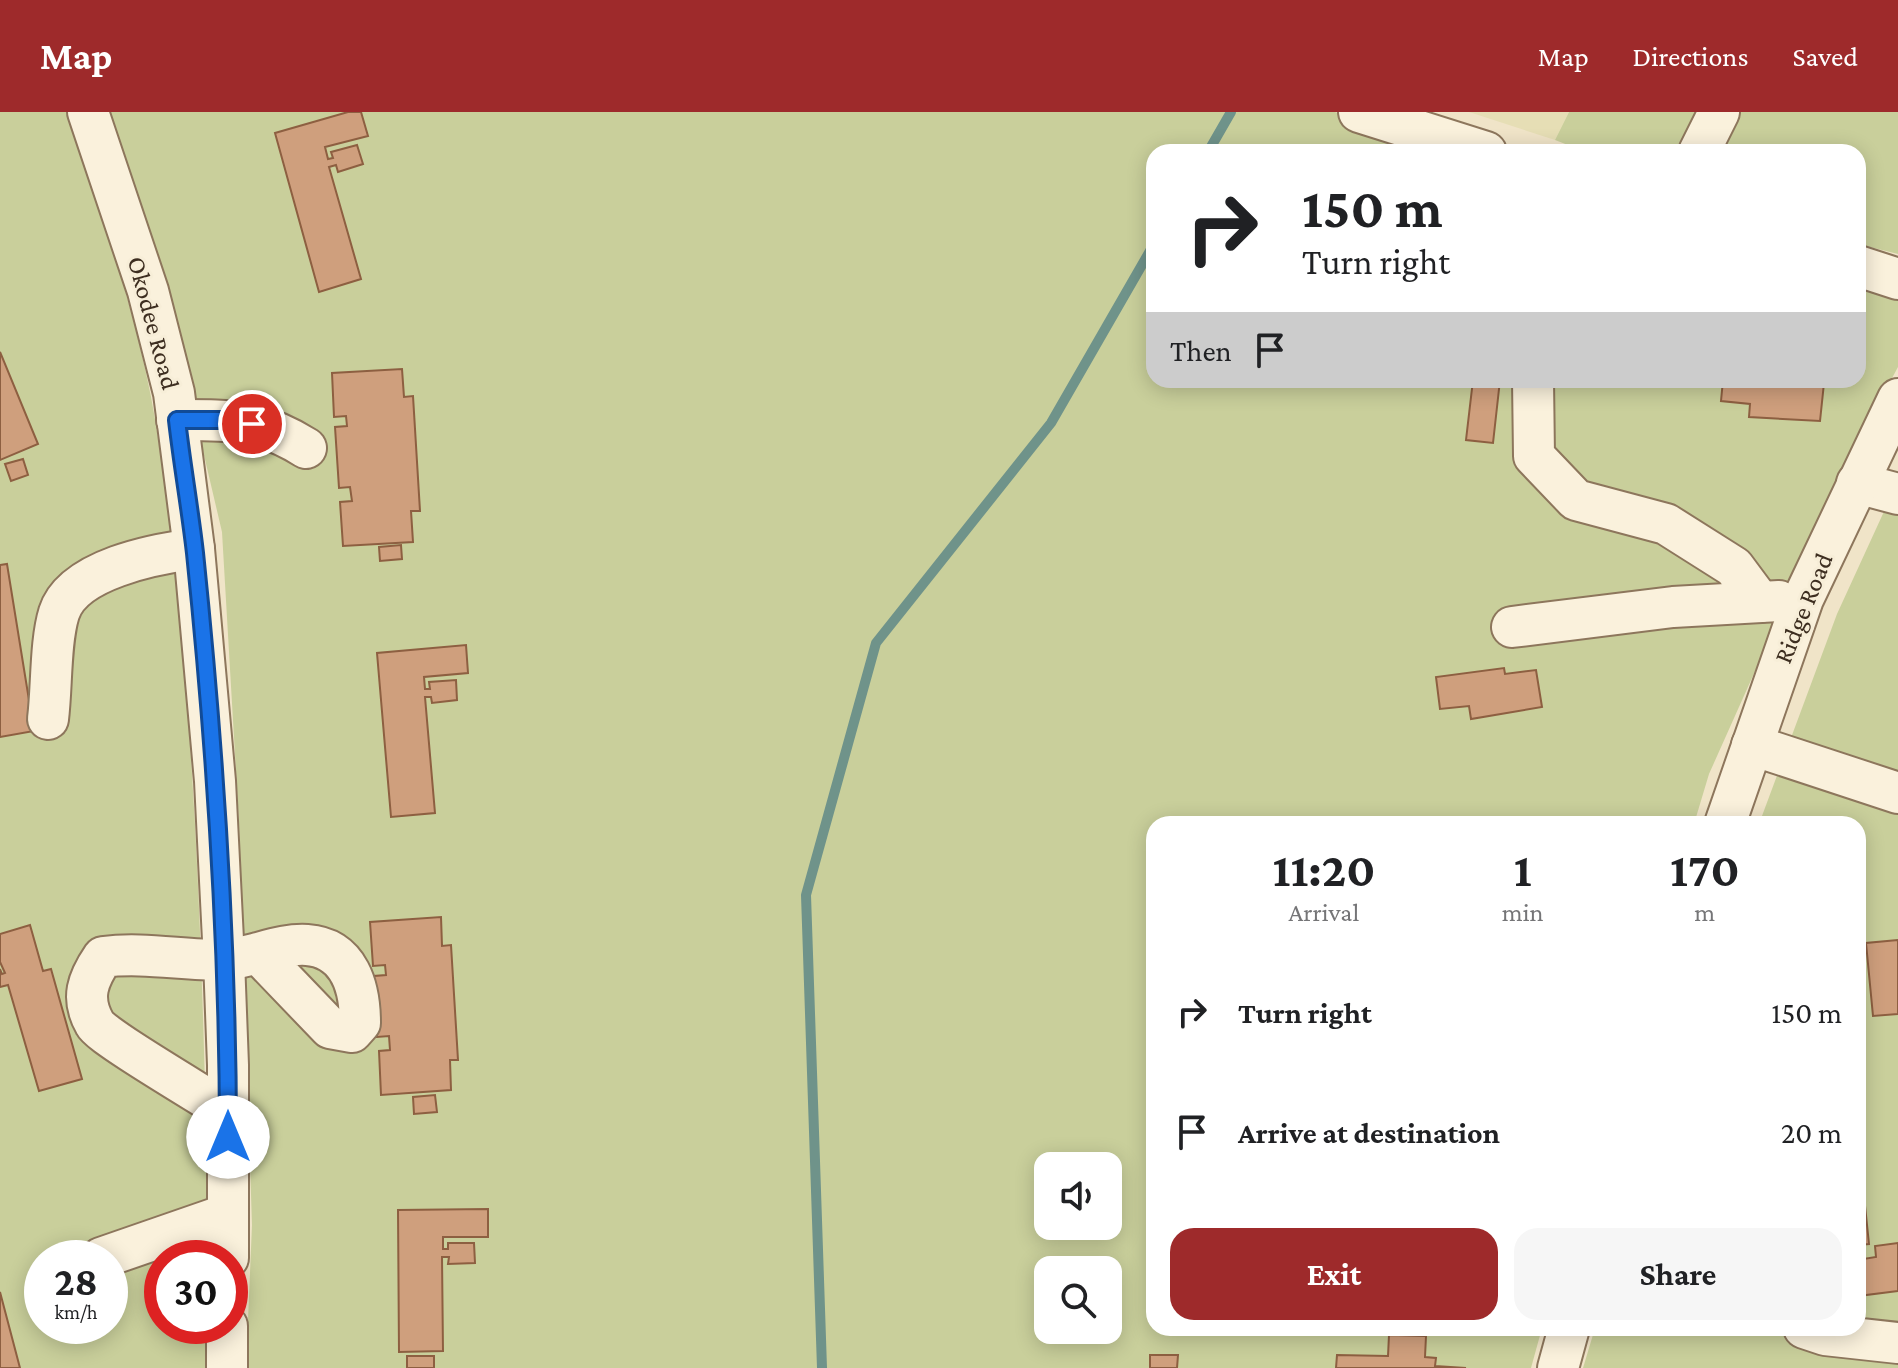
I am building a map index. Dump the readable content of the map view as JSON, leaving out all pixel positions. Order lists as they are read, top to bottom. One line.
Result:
{"streets":{"street":["Okodee Road","Ridge Road"]},"page":{"header":"Map","nav":["Map","Directions","Saved"],"turn":["150 m","Turn right"],"then":"Then","eta":["11:20","Arrival","1","min","170","m"],"list":[{"name":"Turn right","value":"150 m"},{"name":"Arrive at destination","value":"20 m"}],"buttons":["Exit","Share"],"speed":"28 km/h","limit":"30"}}
